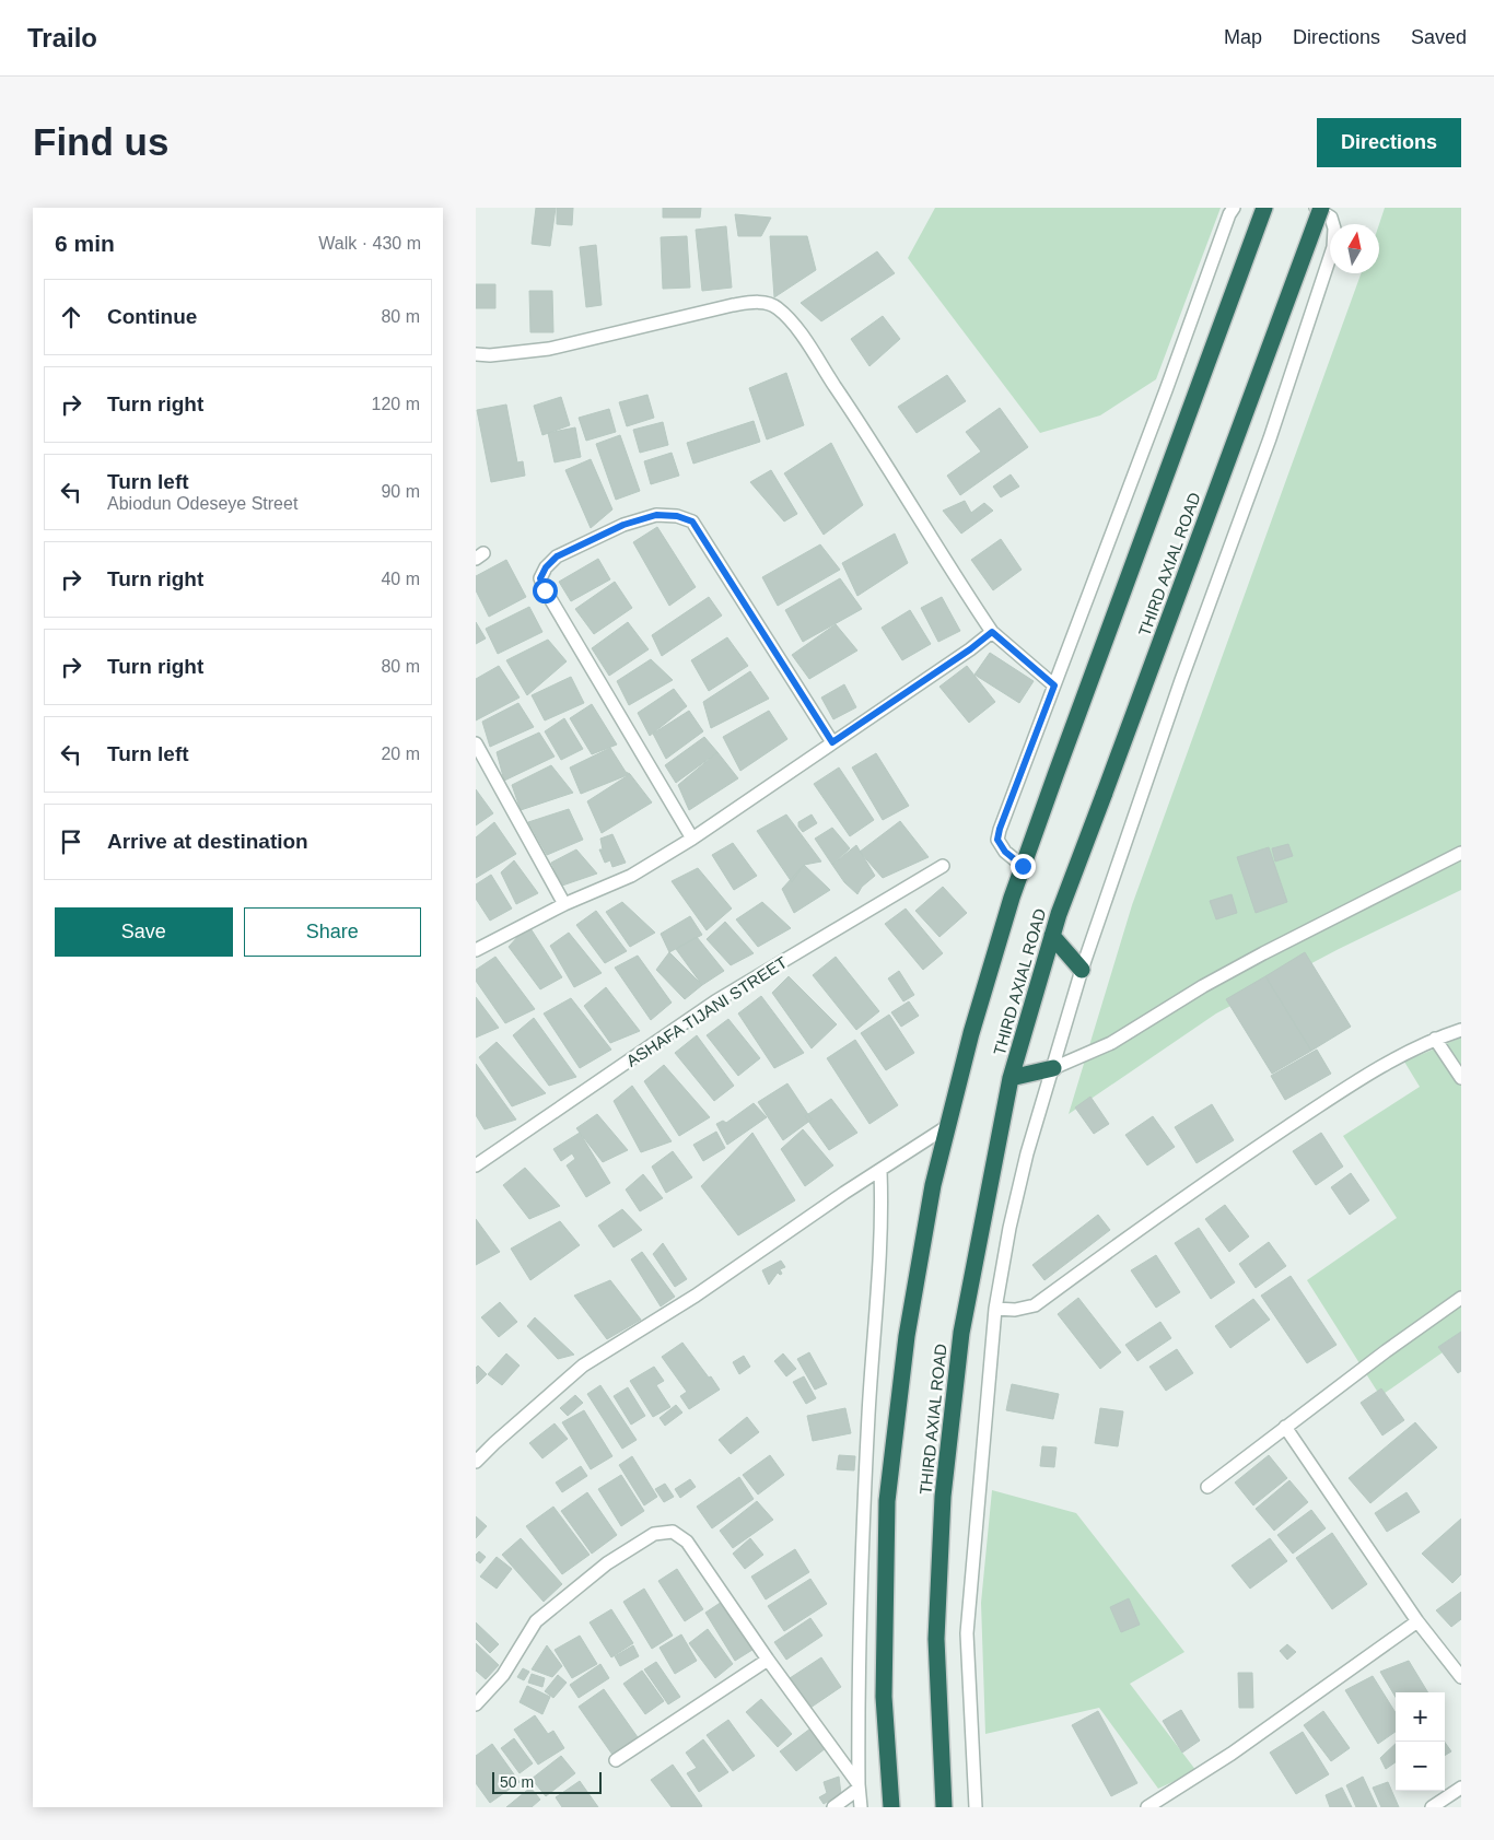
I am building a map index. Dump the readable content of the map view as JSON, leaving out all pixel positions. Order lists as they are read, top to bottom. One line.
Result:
{"streets":{"highway":["THIRD AXIAL ROAD"],"street":["ASHAFA TIJANI STREET"]},"scale_bar":"50 m","north":"top","page":{"header":"Trailo","nav":["Map","Directions","Saved"],"buttons":["Directions",["Save","Share"]],"title":"Find us","heading":["6 min","Walk · 430 m"],"list":[["Continue","80 m"],["Turn right","120 m"],["Turn left","Abiodun Odeseye Street","90 m"],["Turn right","40 m"],["Turn right","80 m"],["Turn left","20 m"],"Arrive at destination"],"map_buttons":["+","−"],"scale":"50 m"}}
